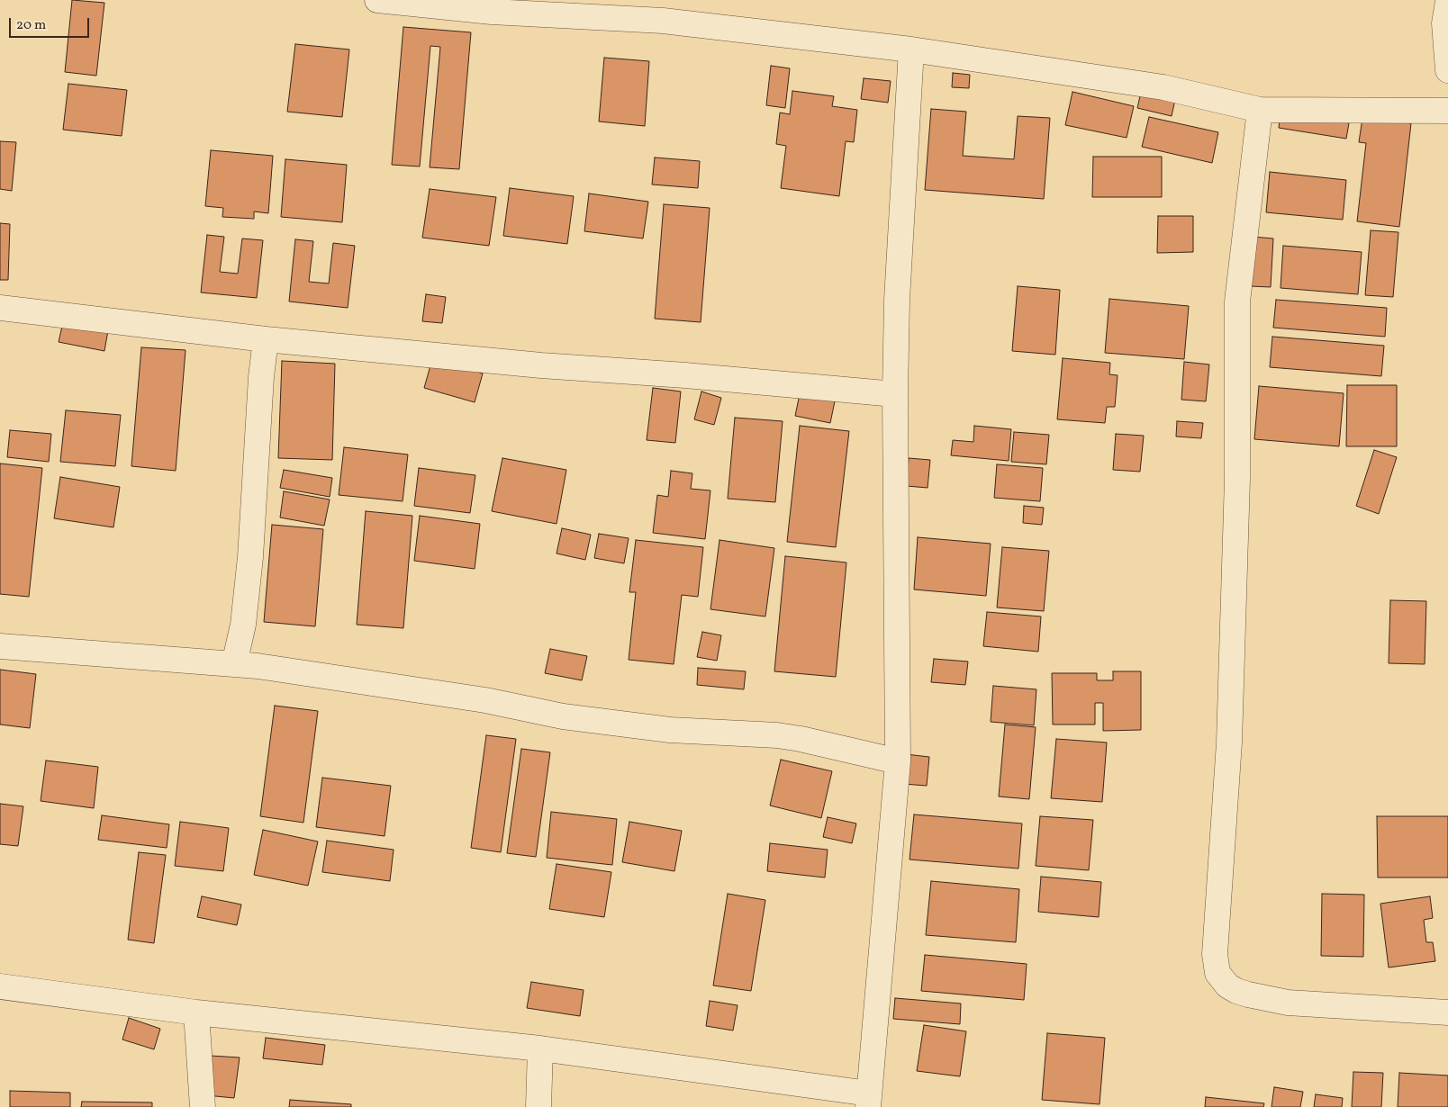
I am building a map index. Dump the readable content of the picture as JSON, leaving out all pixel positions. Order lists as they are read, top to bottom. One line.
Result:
{"scale_bar":"20 m"}
